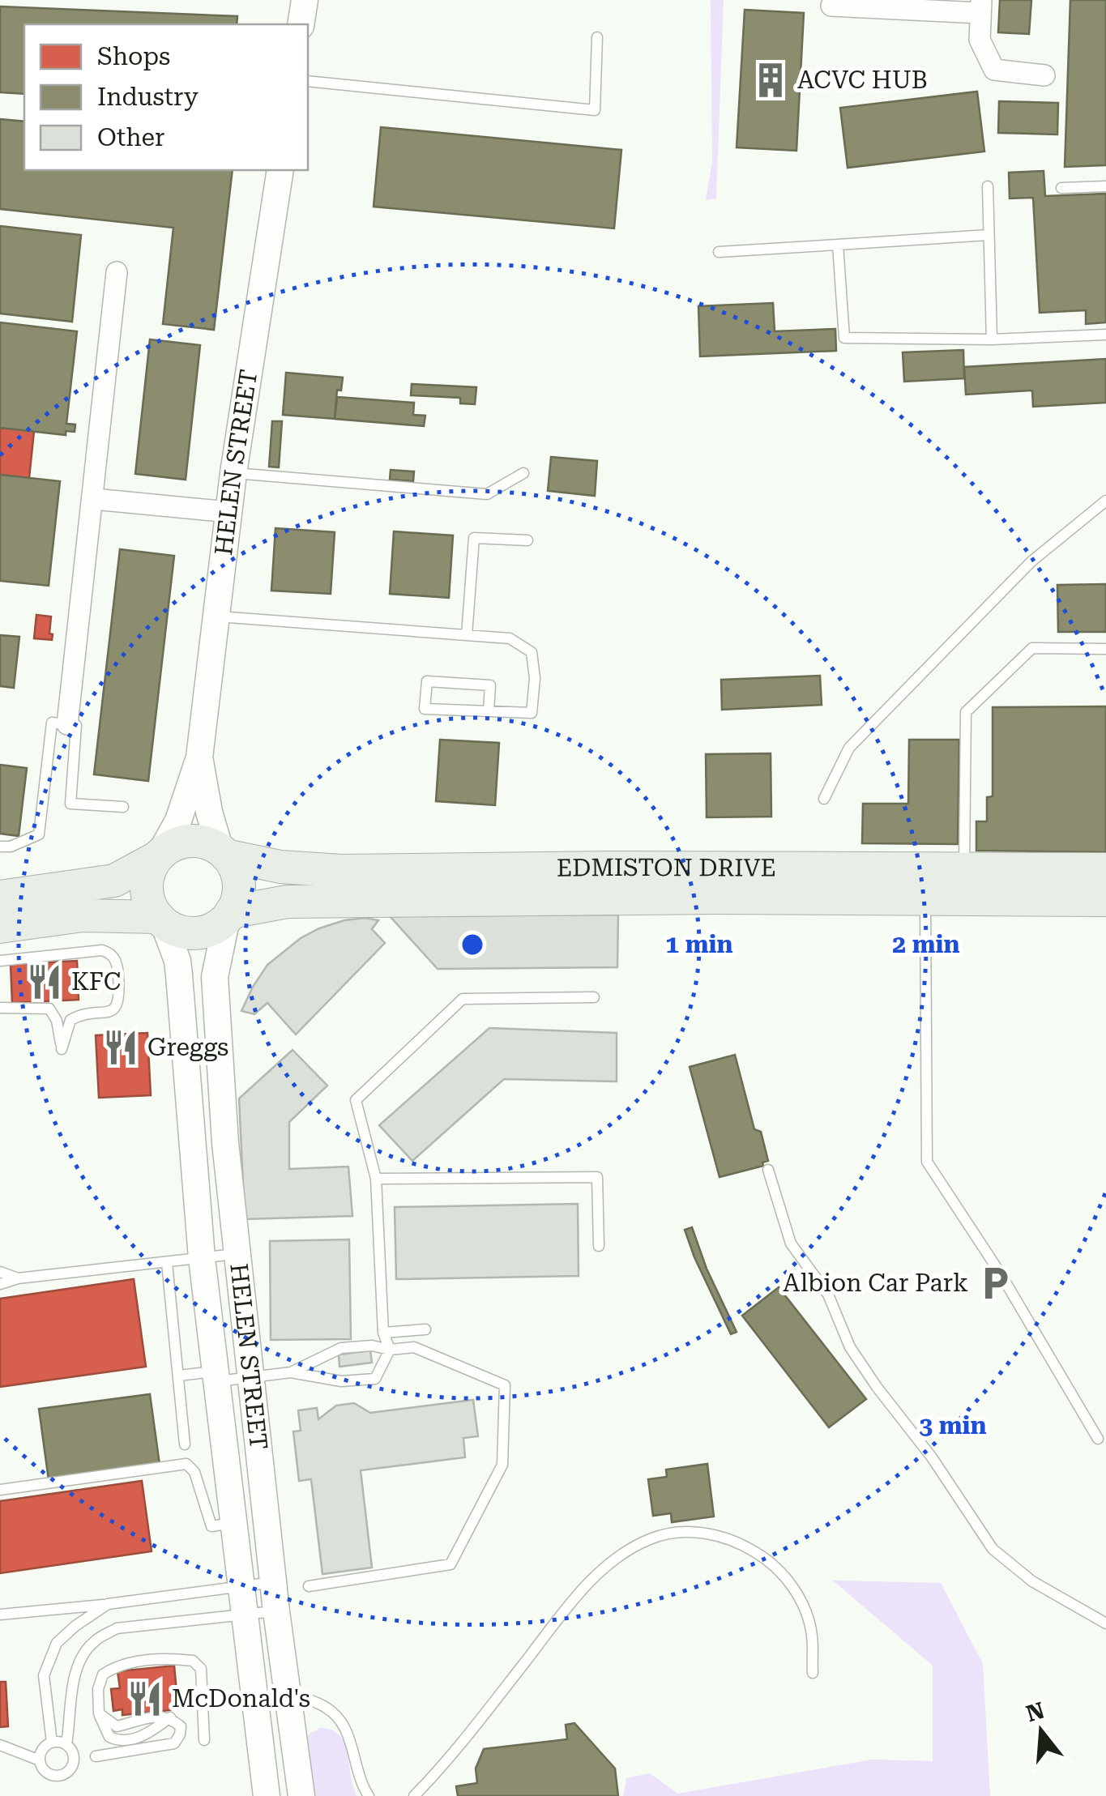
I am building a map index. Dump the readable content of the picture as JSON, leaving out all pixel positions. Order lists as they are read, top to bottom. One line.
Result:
{"streets":{"main road":["EDMISTON DRIVE"],"street":["HELEN STREET"]},"crossings":[["HELEN STREET","EDMISTON DRIVE"]],"places":{"building":["ACVC HUB"],"restaurant":["KFC","Greggs","McDonald's"],"parking":["Albion Car Park"]},"legend":["Shops","Industry","Other"],"north":"top","rings":["1 min","2 min","3 min"]}
